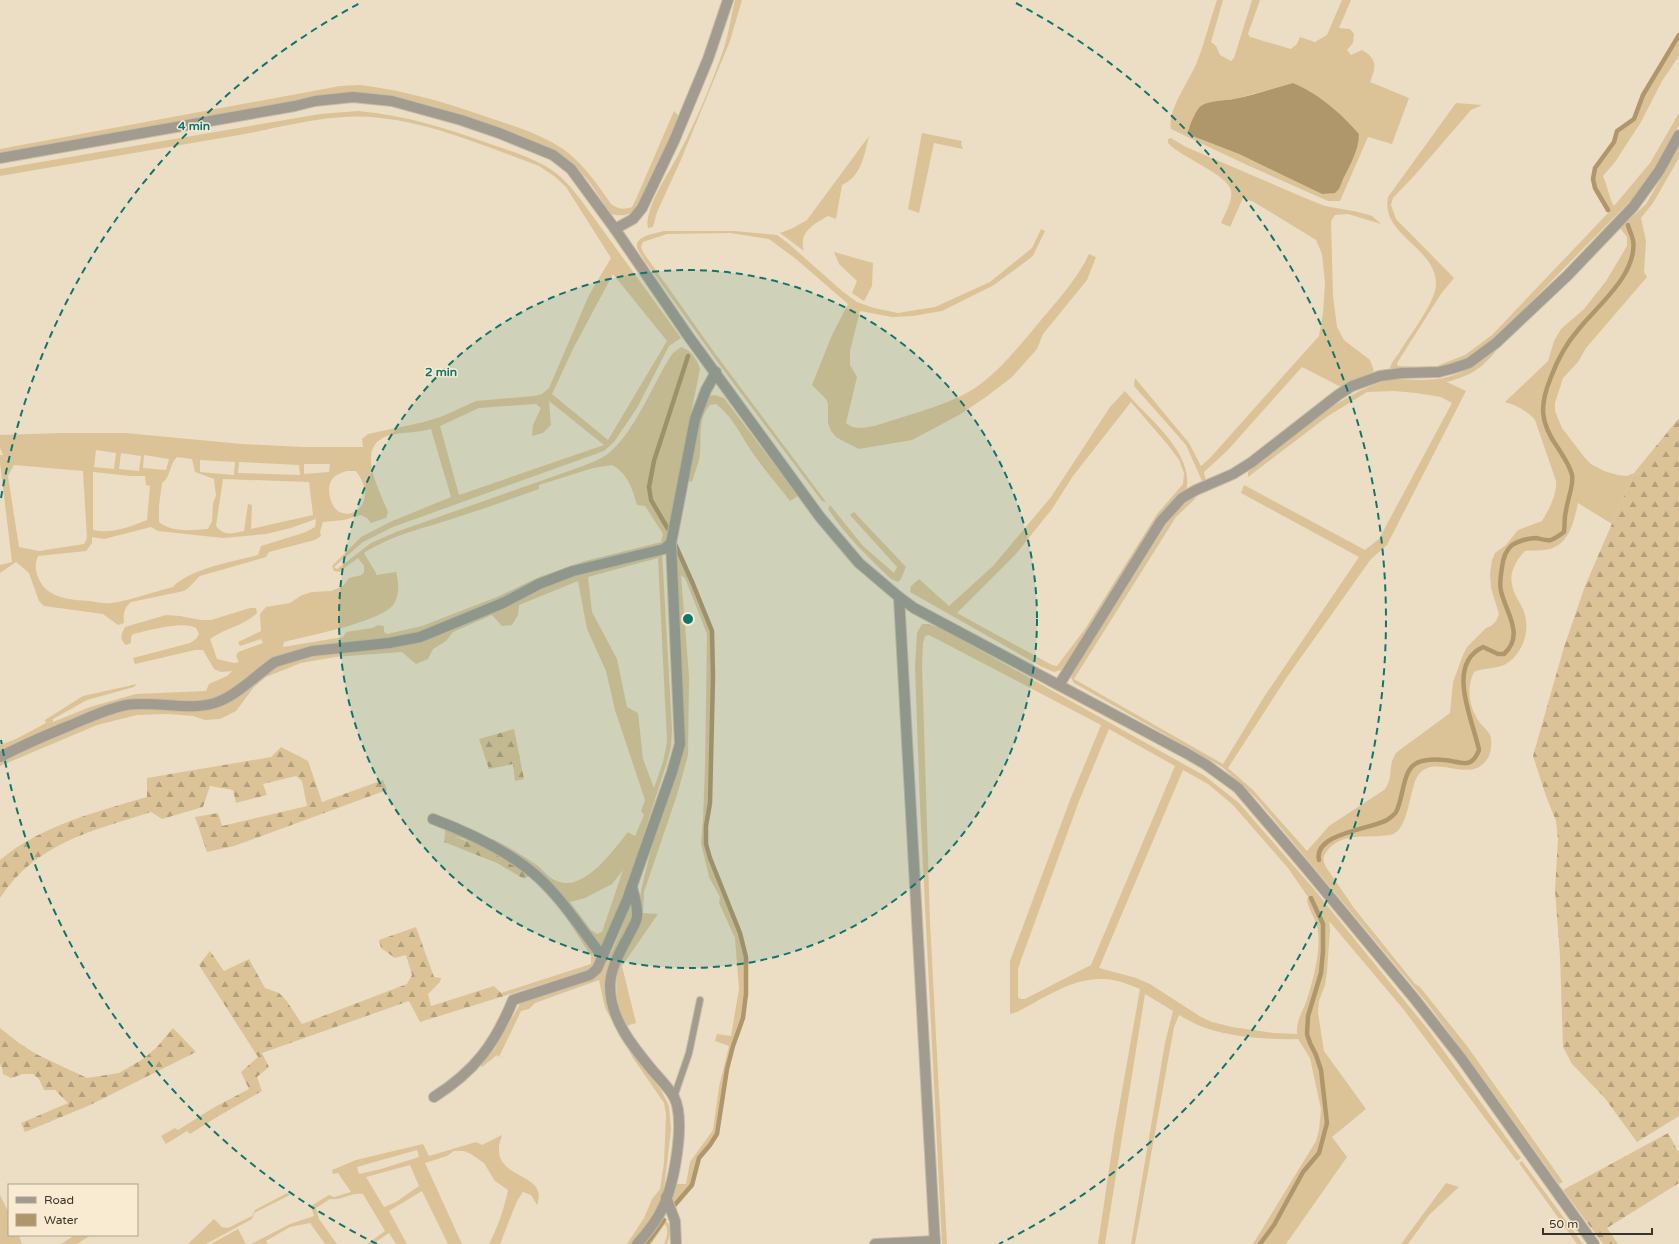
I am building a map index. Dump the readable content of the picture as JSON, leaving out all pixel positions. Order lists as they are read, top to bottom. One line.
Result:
{"legend":["Road","Water"],"scale_bar":"50 m","rings":["4 min","2 min"]}
